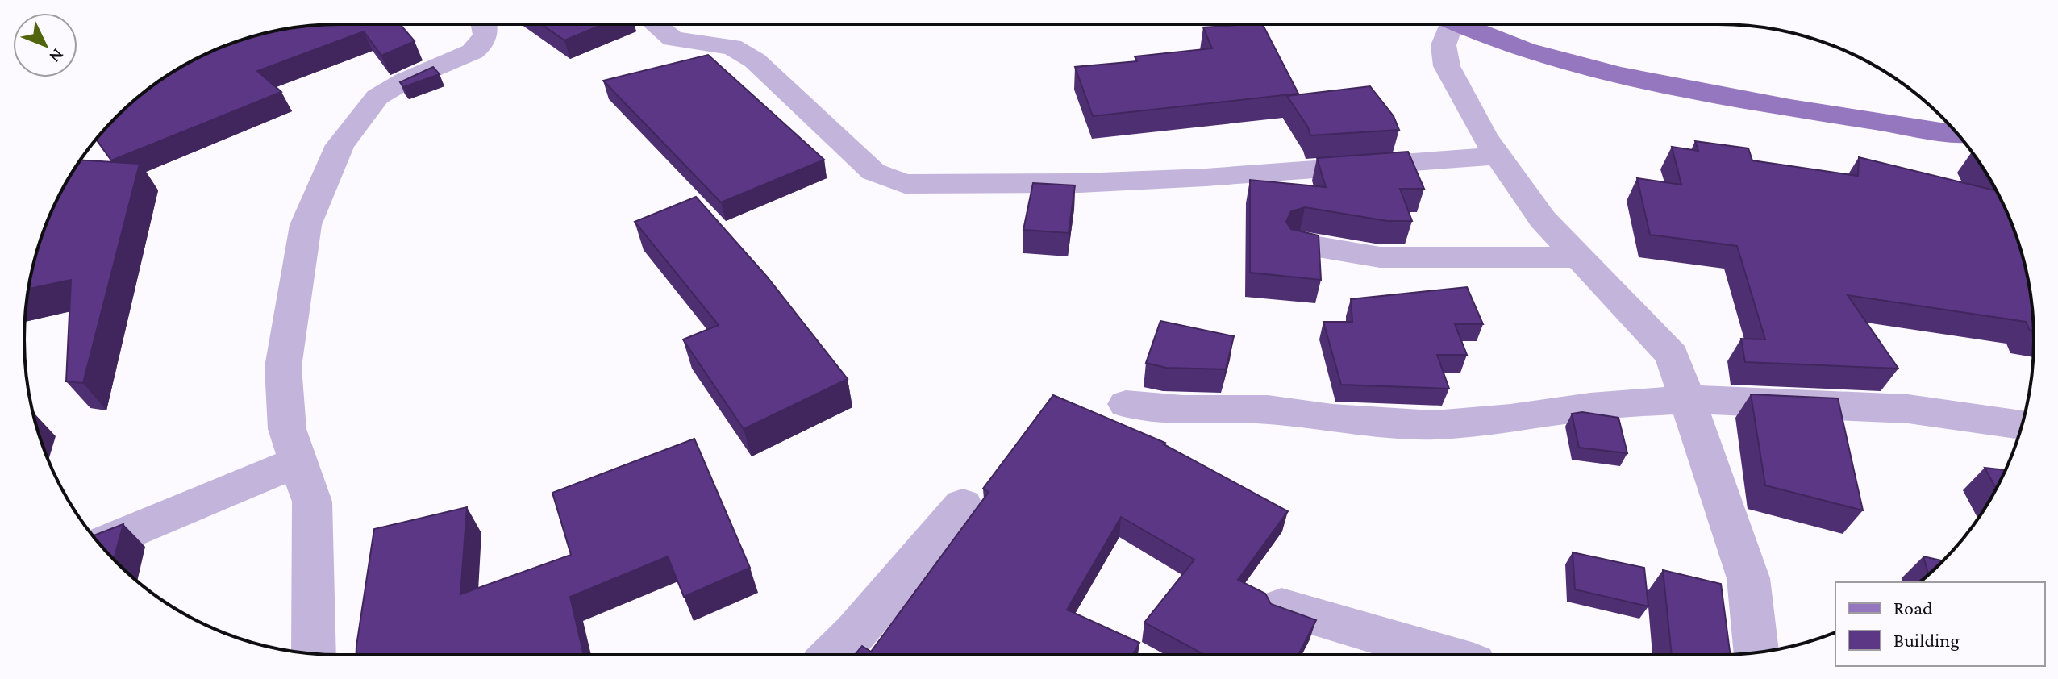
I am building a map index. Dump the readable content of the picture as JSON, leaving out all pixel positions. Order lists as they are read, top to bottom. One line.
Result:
{"legend":["Road","Building"],"north":"bottom right"}
